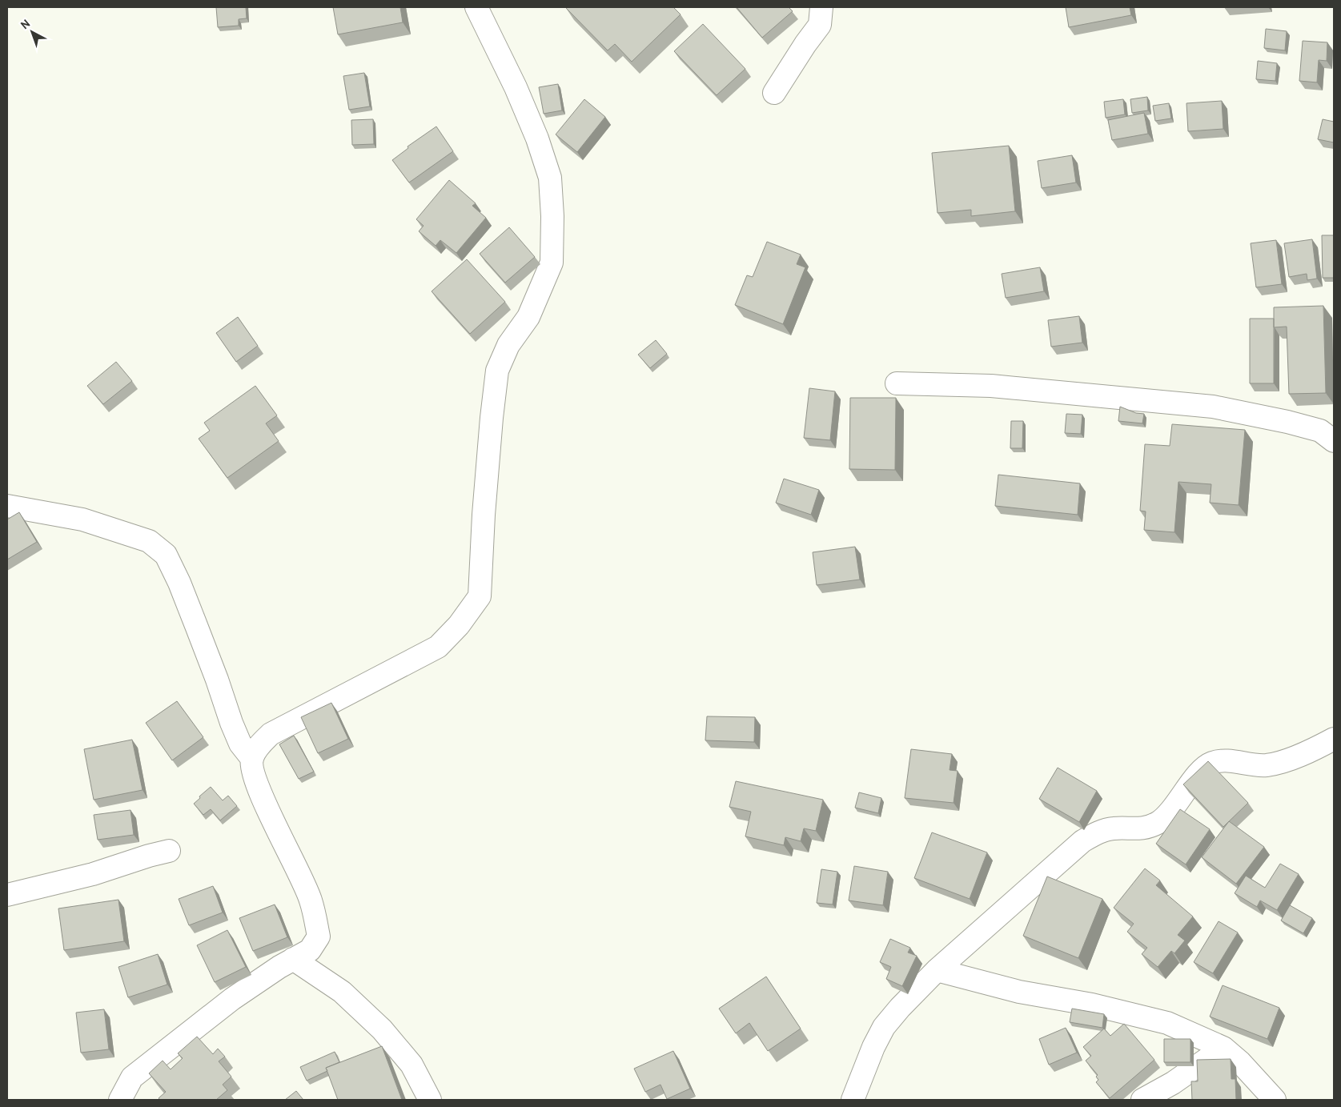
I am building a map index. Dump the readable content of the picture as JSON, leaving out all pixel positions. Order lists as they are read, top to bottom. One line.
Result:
{"north":"top left"}
